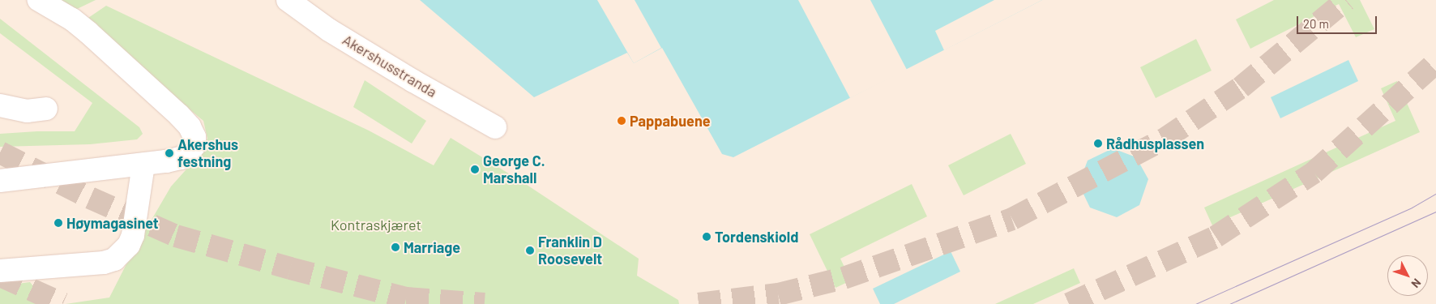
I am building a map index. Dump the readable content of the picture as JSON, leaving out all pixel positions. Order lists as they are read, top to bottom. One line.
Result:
{"streets":{"street":["Akershusstranda"]},"parks":["Kontraskjæret"],"places":["Pappabuene","Rådhusplassen","Akershus festning","George C. Marshall","Høymagasinet","Tordenskiold","Marriage","Franklin D Roosevelt"],"scale_bar":"20 m","north":"bottom right"}
